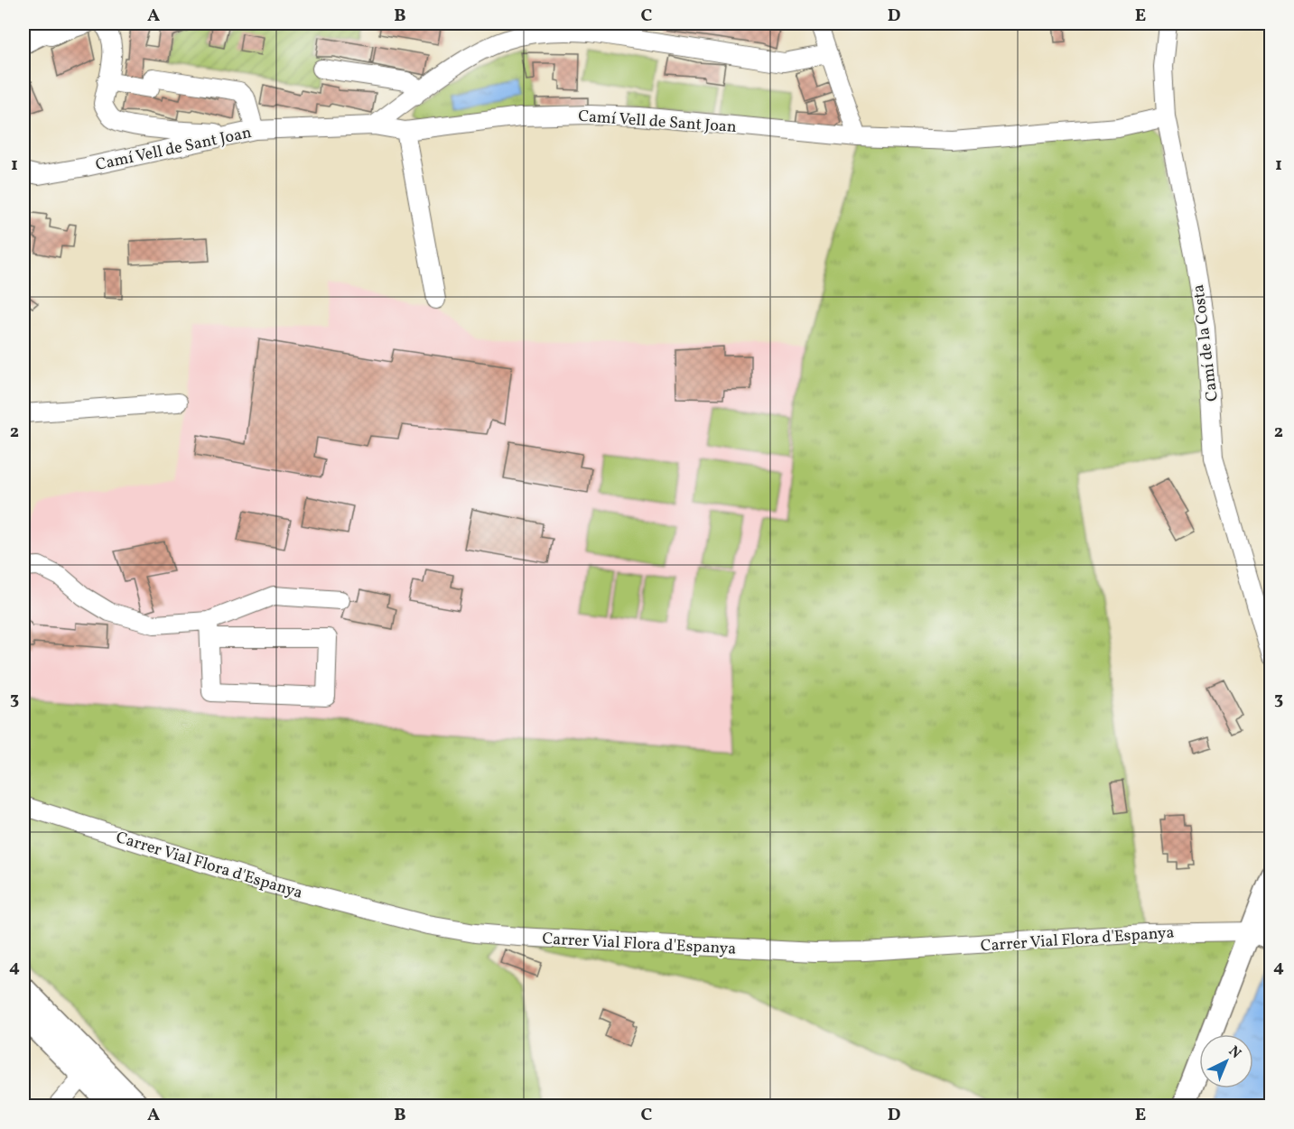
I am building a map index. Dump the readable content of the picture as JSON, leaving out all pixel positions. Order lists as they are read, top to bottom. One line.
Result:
{"streets":{"main road":["Carrer Vial Flora d'Espanya"],"street":["Camí Vell de Sant Joan","Camí de la Costa"]},"crossings":[["Camí Vell de Sant Joan","Camí de la Costa"]],"north":"top right","grid":{"columns":["A","B","C","D","E"],"rows":["1","2","3","4"]}}
